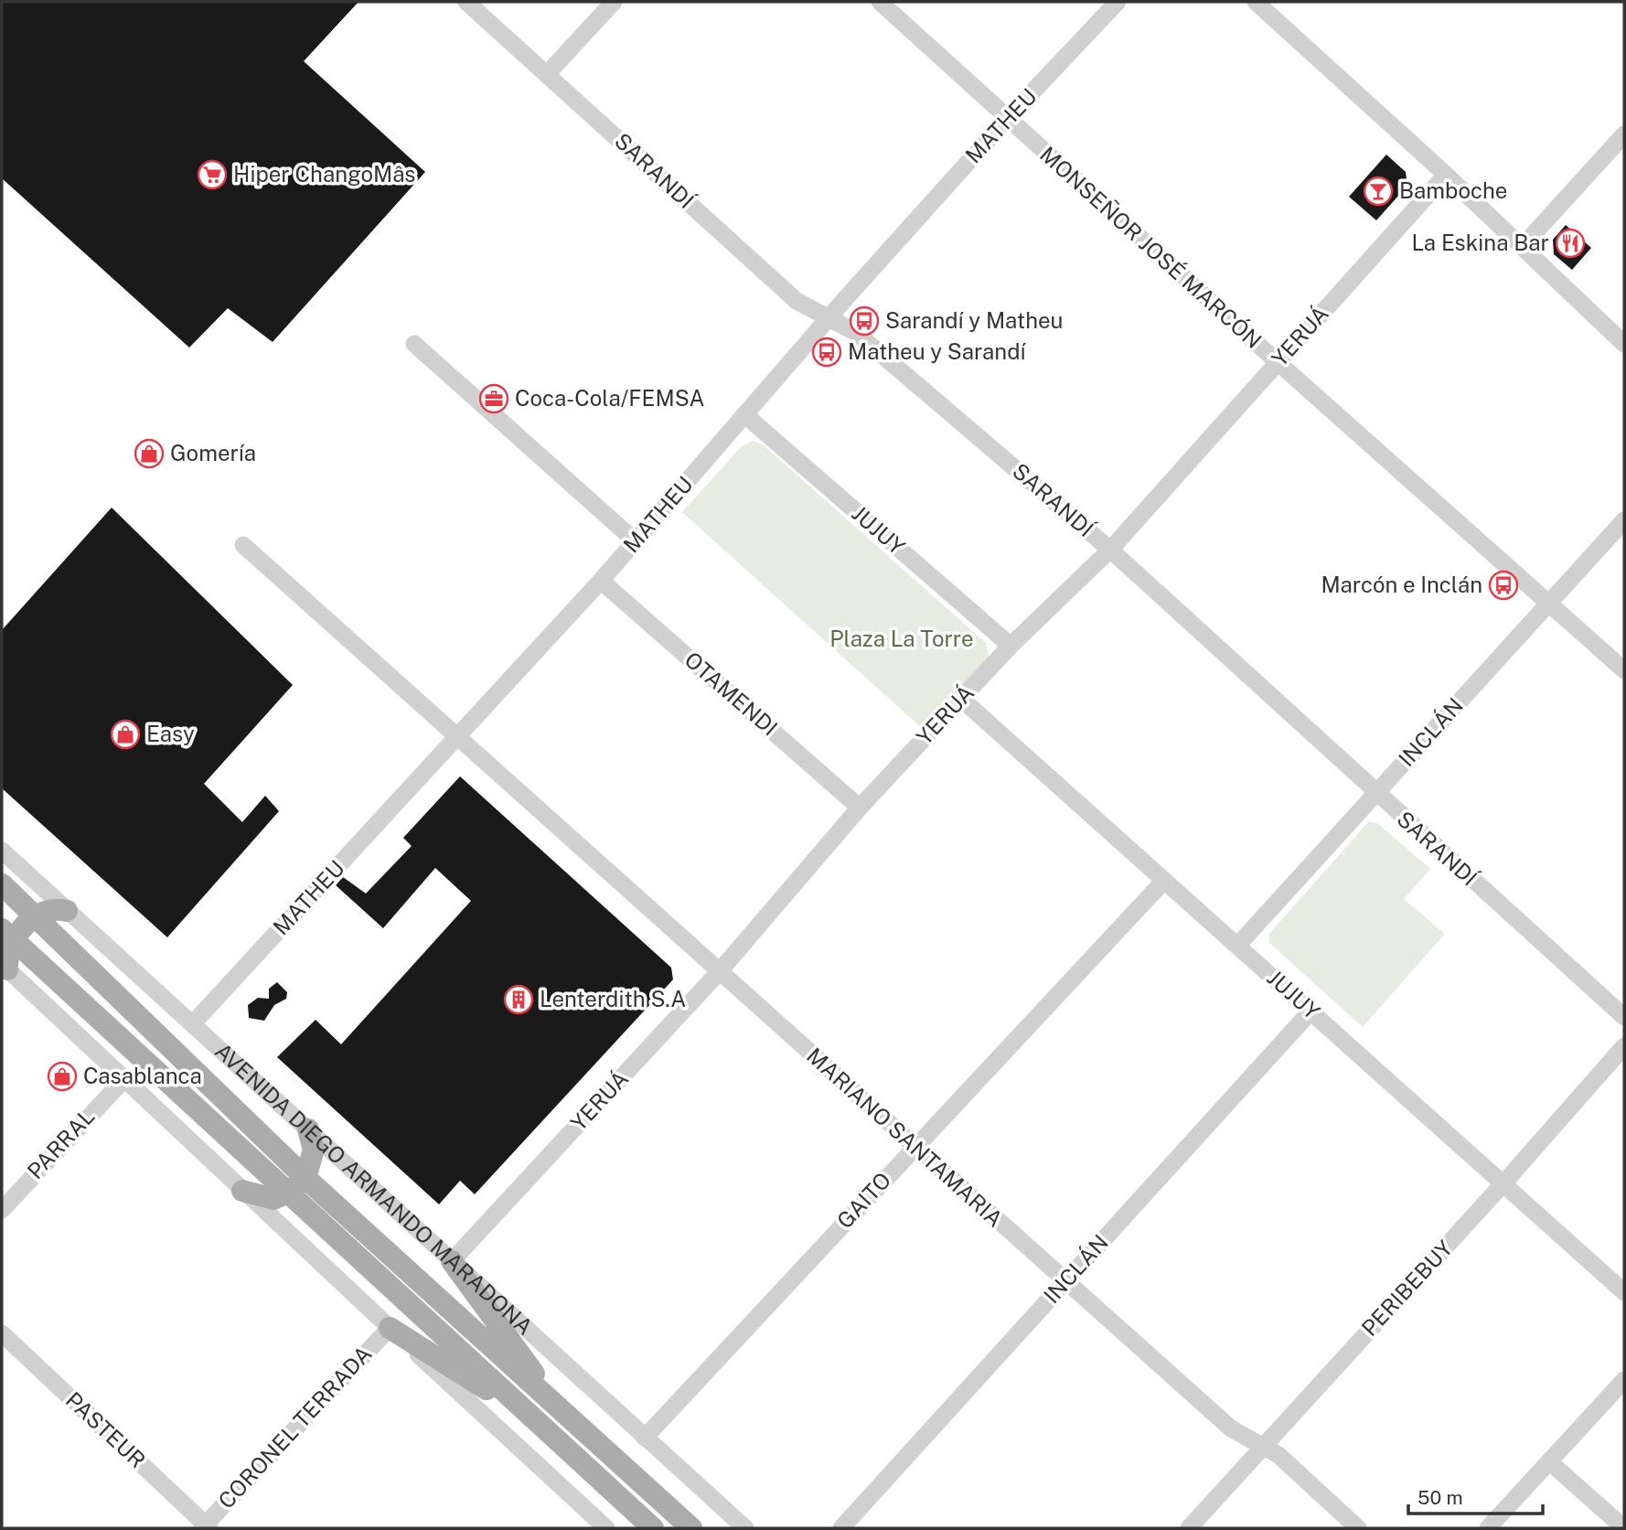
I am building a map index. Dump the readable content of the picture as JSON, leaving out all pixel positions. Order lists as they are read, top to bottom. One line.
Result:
{"streets":{"main road":["AVENIDA DIEGO ARMANDO MARADONA"],"street":["MATHEU","SARANDÍ","MONSEÑOR JOSÉ MARCÓN","YERUÁ","JUJUY","OTAMENDI","INCLÁN","MARIANO SANTAMARIA","PARRAL","GAITO","PERIBEBUY","CORONEL TERRADA","PASTEUR"]},"crossings":[["MATHEU","SARANDÍ"],["MATHEU","MONSEÑOR JOSÉ MARCÓN"],["MATHEU","JUJUY"],["MATHEU","OTAMENDI"],["MATHEU","MARIANO SANTAMARIA"],["MATHEU","AVENIDA DIEGO ARMANDO MARADONA"],["SARANDÍ","YERUÁ"],["SARANDÍ","INCLÁN"],["MONSEÑOR JOSÉ MARCÓN","YERUÁ"],["MONSEÑOR JOSÉ MARCÓN","INCLÁN"],["YERUÁ","JUJUY"],["YERUÁ","OTAMENDI"],["YERUÁ","MARIANO SANTAMARIA"],["YERUÁ","AVENIDA DIEGO ARMANDO MARADONA"],["JUJUY","INCLÁN"],["JUJUY","GAITO"],["JUJUY","PERIBEBUY"],["INCLÁN","MARIANO SANTAMARIA"],["MARIANO SANTAMARIA","GAITO"],["MARIANO SANTAMARIA","PERIBEBUY"],["AVENIDA DIEGO ARMANDO MARADONA","GAITO"],["CORONEL TERRADA","PASTEUR"]],"parks":["Plaza La Torre"],"places":{"supermarket":["Hiper ChangoMâs"],"bar":["Bamboche"],"restaurant":["La Eskina Bar"],"bus stop":["Sarandí y Matheu","Matheu y Sarandí","Marcón e Inclán"],"office":["Coca-Cola/FEMSA"],"shop":["Gomería","Easy","Casablanca"],"building":["Lenterdith S.A"]},"scale_bar":"50 m"}
